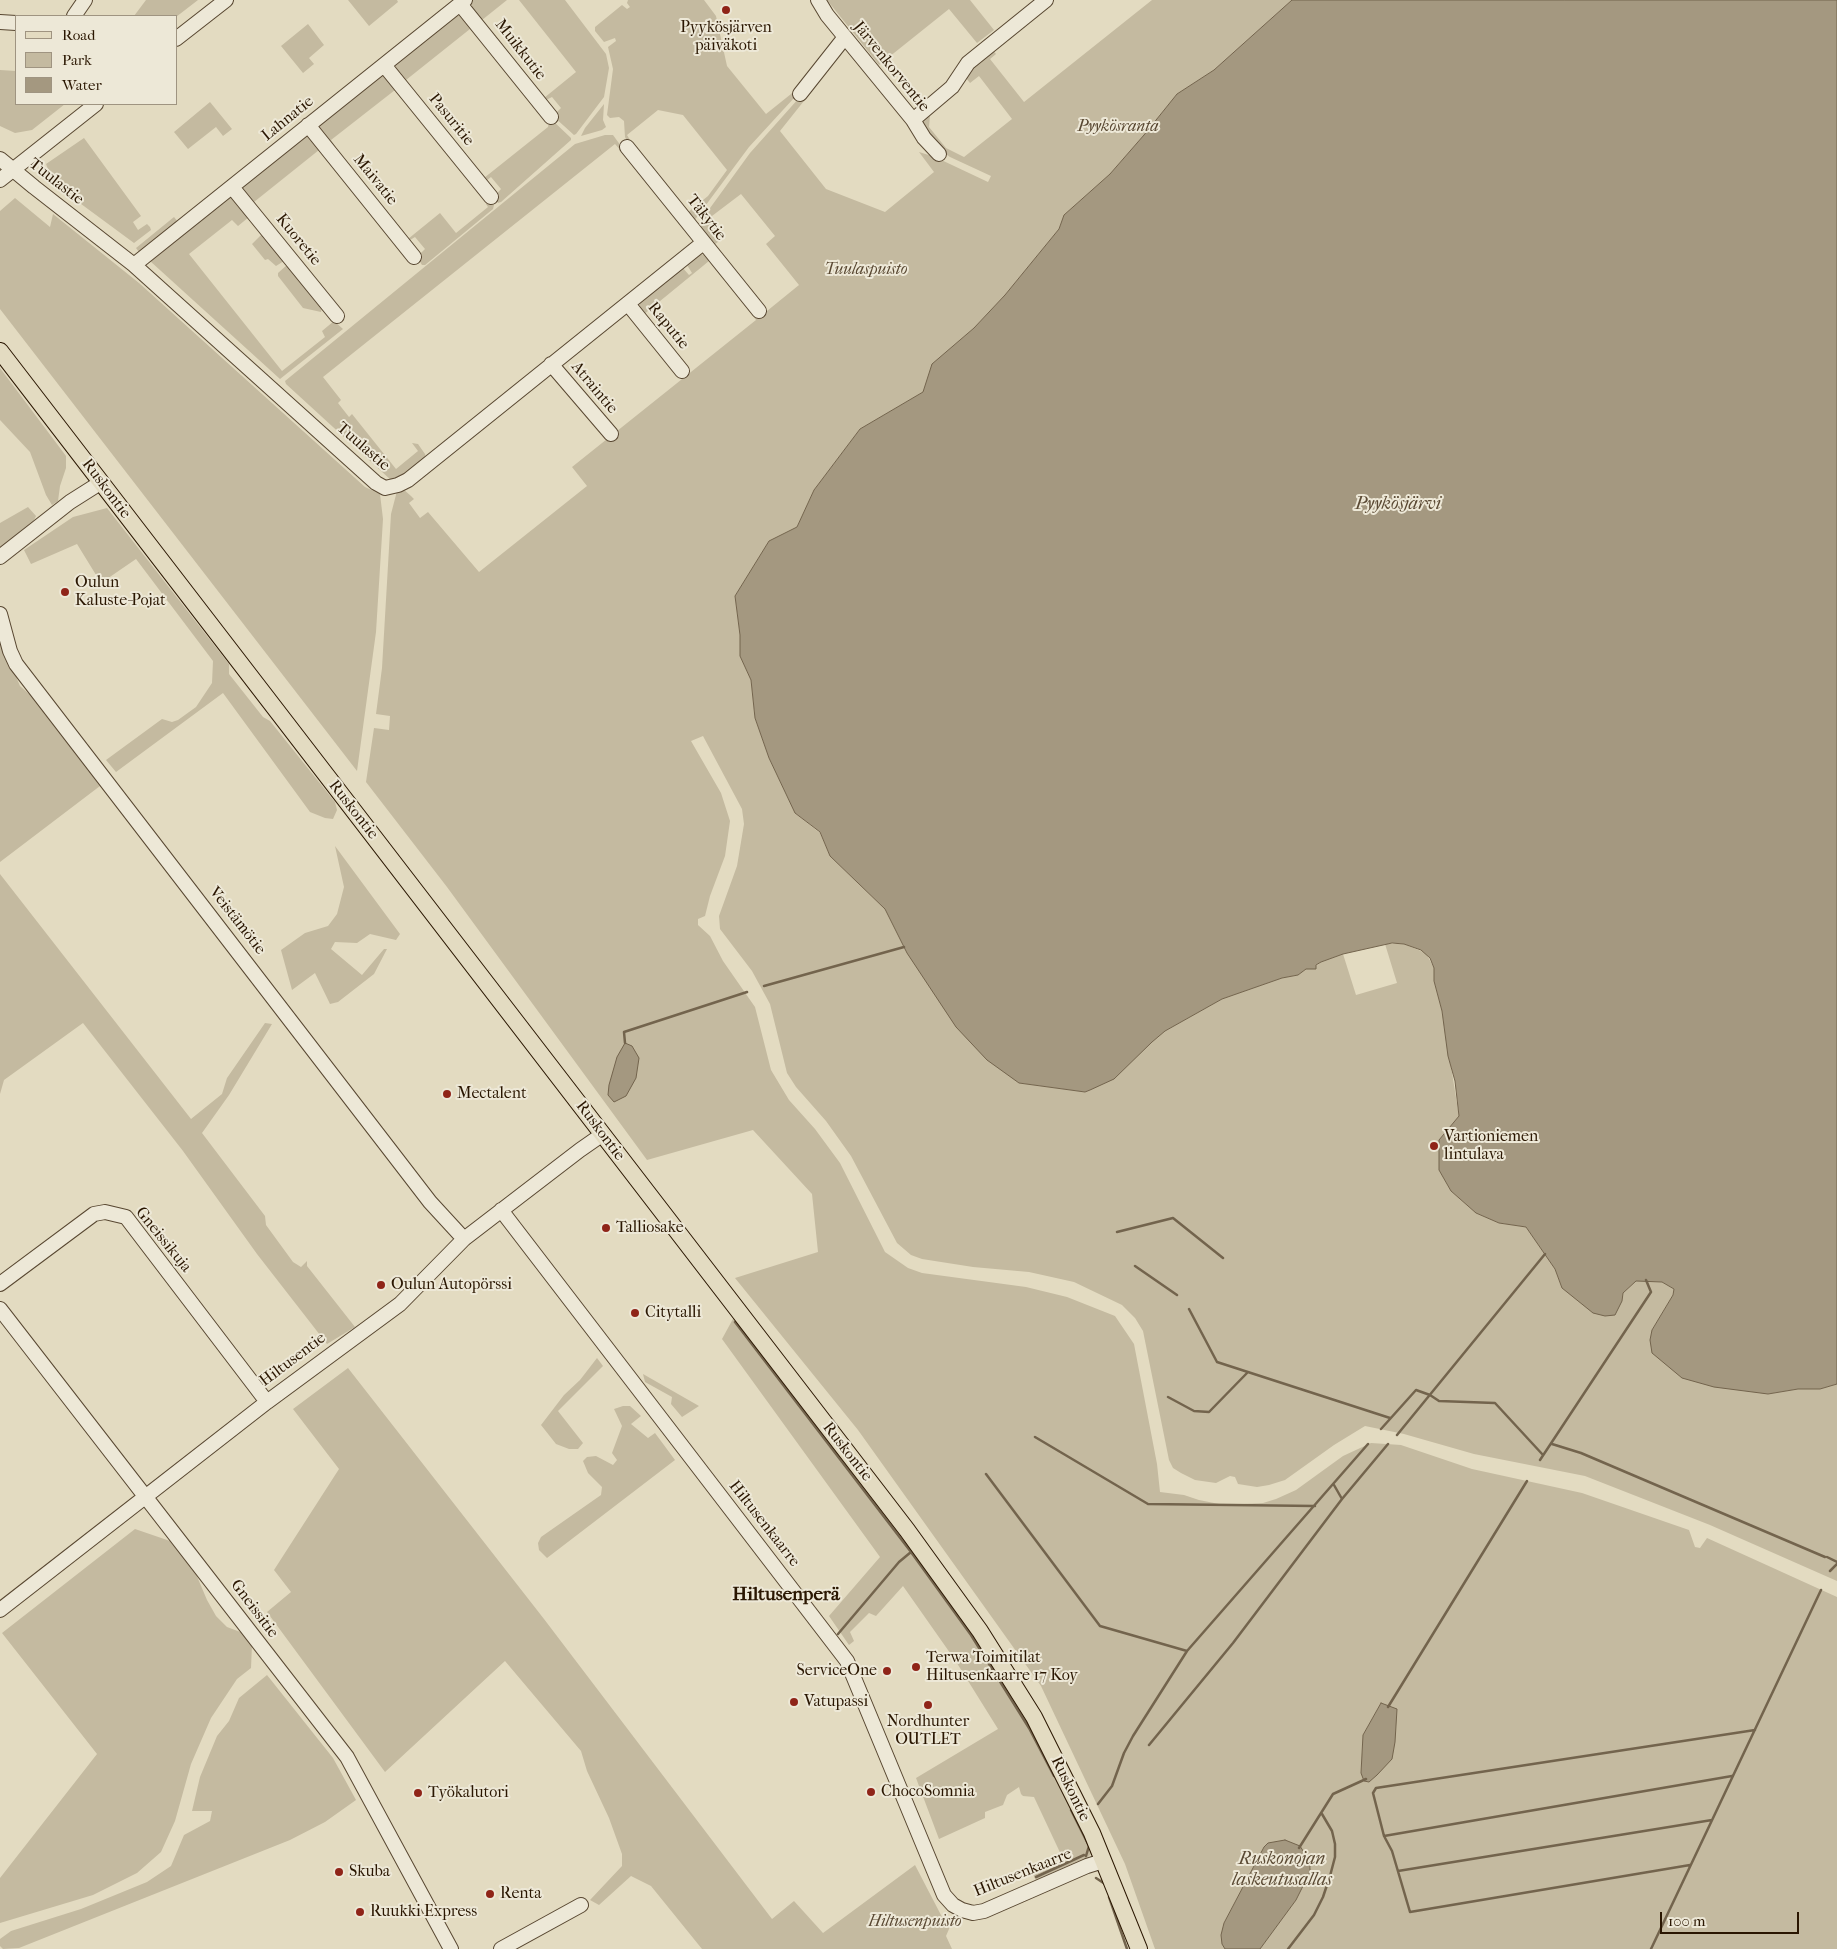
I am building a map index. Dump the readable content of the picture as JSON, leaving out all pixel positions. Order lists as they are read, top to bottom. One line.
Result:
{"streets":{"main road":["Ruskontie"],"street":["Muikkutie","Järvenkorventie","Lahnatie","Pasuritie","Maivatie","Tuulastie","Täkytie","Kuoretie","Raputie","Atraintie","Veistämötie","Gneissikuja","Hiltusentie","Hiltusenkaarre","Gneissitie"]},"crossings":[["Muikkutie","Lahnatie"],["Lahnatie","Pasuritie"],["Lahnatie","Maivatie"],["Lahnatie","Tuulastie"],["Lahnatie","Kuoretie"],["Tuulastie","Täkytie"],["Tuulastie","Raputie"],["Tuulastie","Atraintie"],["Ruskontie","Hiltusentie"],["Ruskontie","Hiltusenkaarre"],["Veistämötie","Hiltusentie"],["Gneissikuja","Hiltusentie"],["Hiltusentie","Hiltusenkaarre"],["Hiltusentie","Gneissitie"]],"districts":["Hiltusenperä"],"water":["Pyykösjärvi","Ruskonojan laskeutusallas"],"parks":["Pyykösranta","Tuulaspuisto","Hiltusenpuisto"],"places":["Pyykösjärven päiväkoti","Oulun Kaluste-Pojat","Mectalent","Vartioniemen lintulava","Talliosake","Oulun Autopörssi","Citytalli","Terwa Toimitilat Hiltusenkaarre 17 Koy","ServiceOne","Vatupassi","Nordhunter OUTLET","ChocoSomnia","Työkalutori","Skuba","Renta","Ruukki Express"],"legend":["Road","Park","Water"],"scale_bar":"100 m"}
